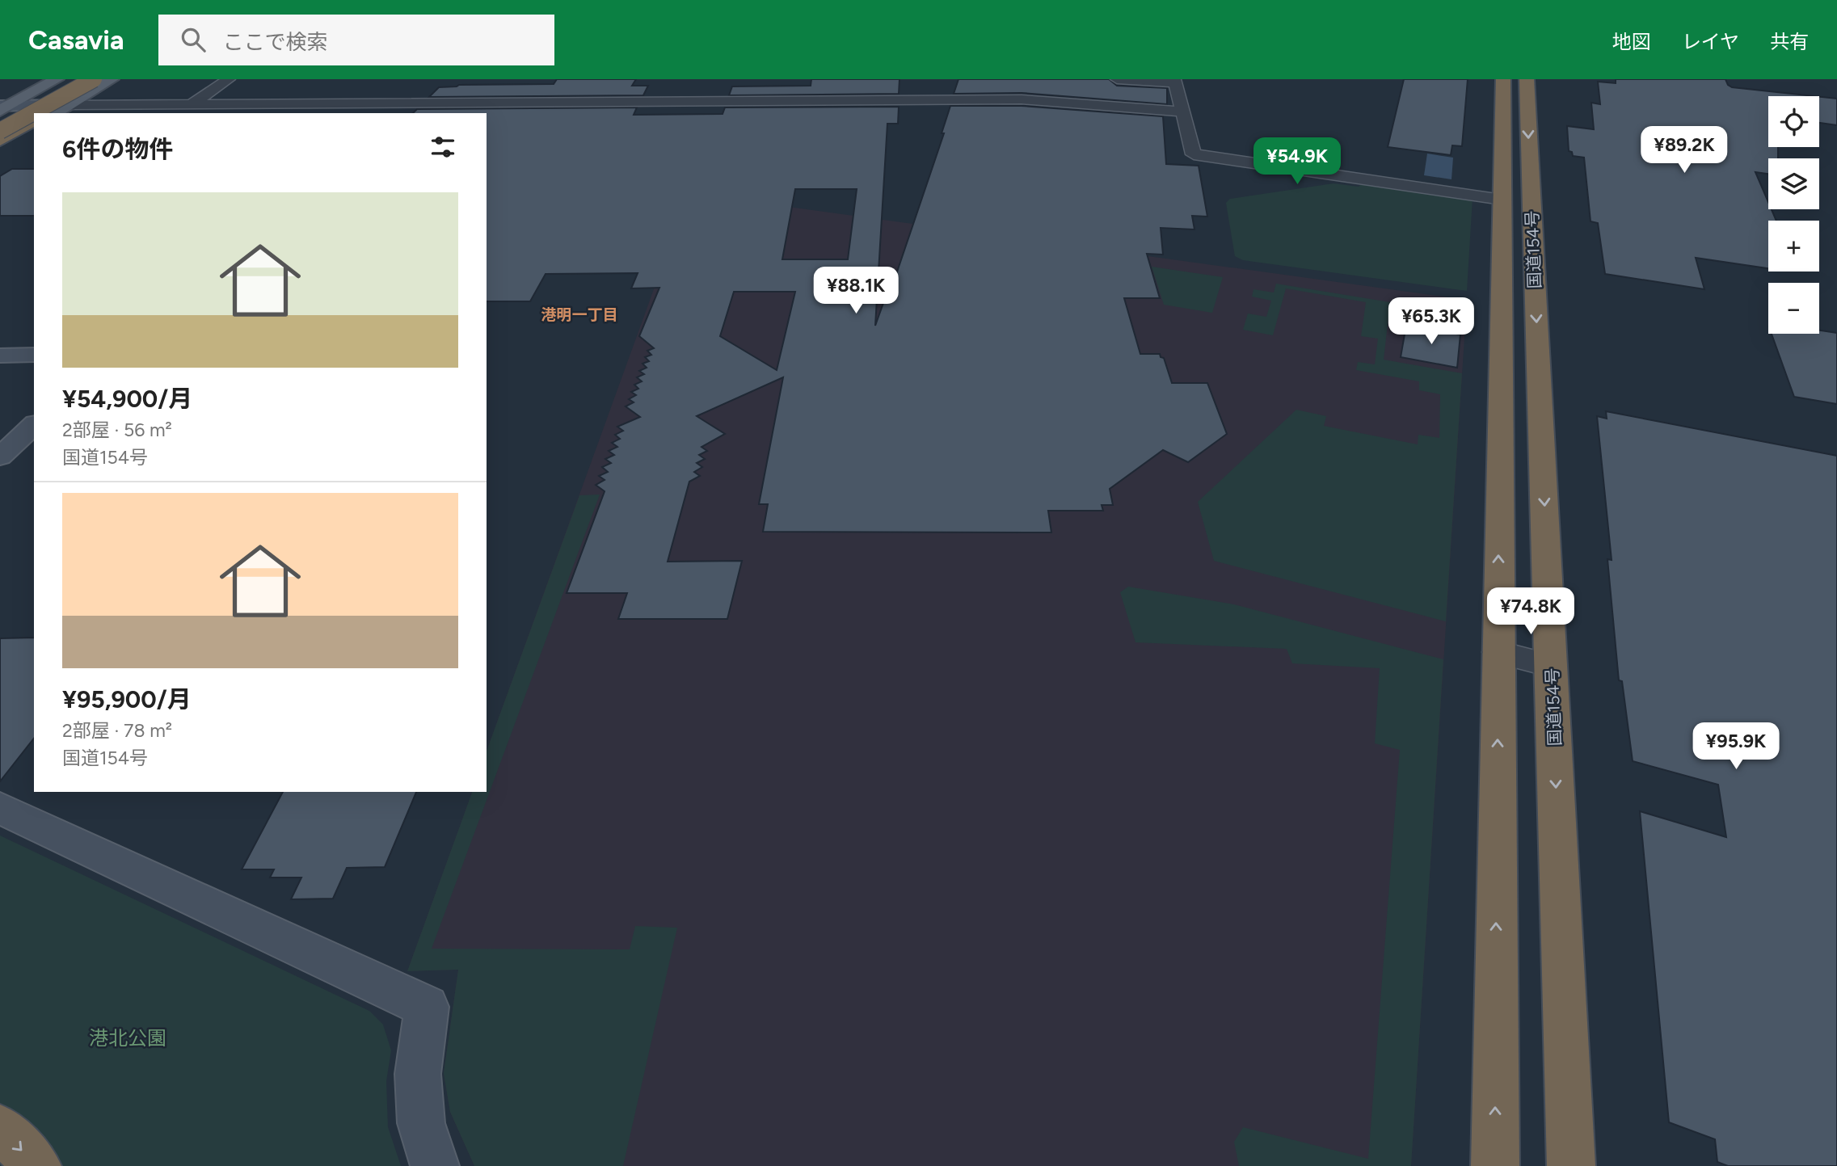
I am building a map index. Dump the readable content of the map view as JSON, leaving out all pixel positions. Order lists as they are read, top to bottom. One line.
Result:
{"streets":{"highway":["国道154号"]},"districts":["港明一丁目"],"parks":["港北公園"],"page":{"header":"Casavia","search":"ここで検索","nav":["地図","レイヤ","共有"],"map_buttons":["+","−"],"heading":"6件の物件","price":["¥89.2K","¥54.9K","¥88.1K","¥65.3K","¥74.8K","¥95.9K"],"list":[{"name":"¥54,900/月","note":"2部屋 · 56 m² · 国道154号"},{"name":"¥95,900/月","note":"2部屋 · 78 m² · 国道154号"}]}}
